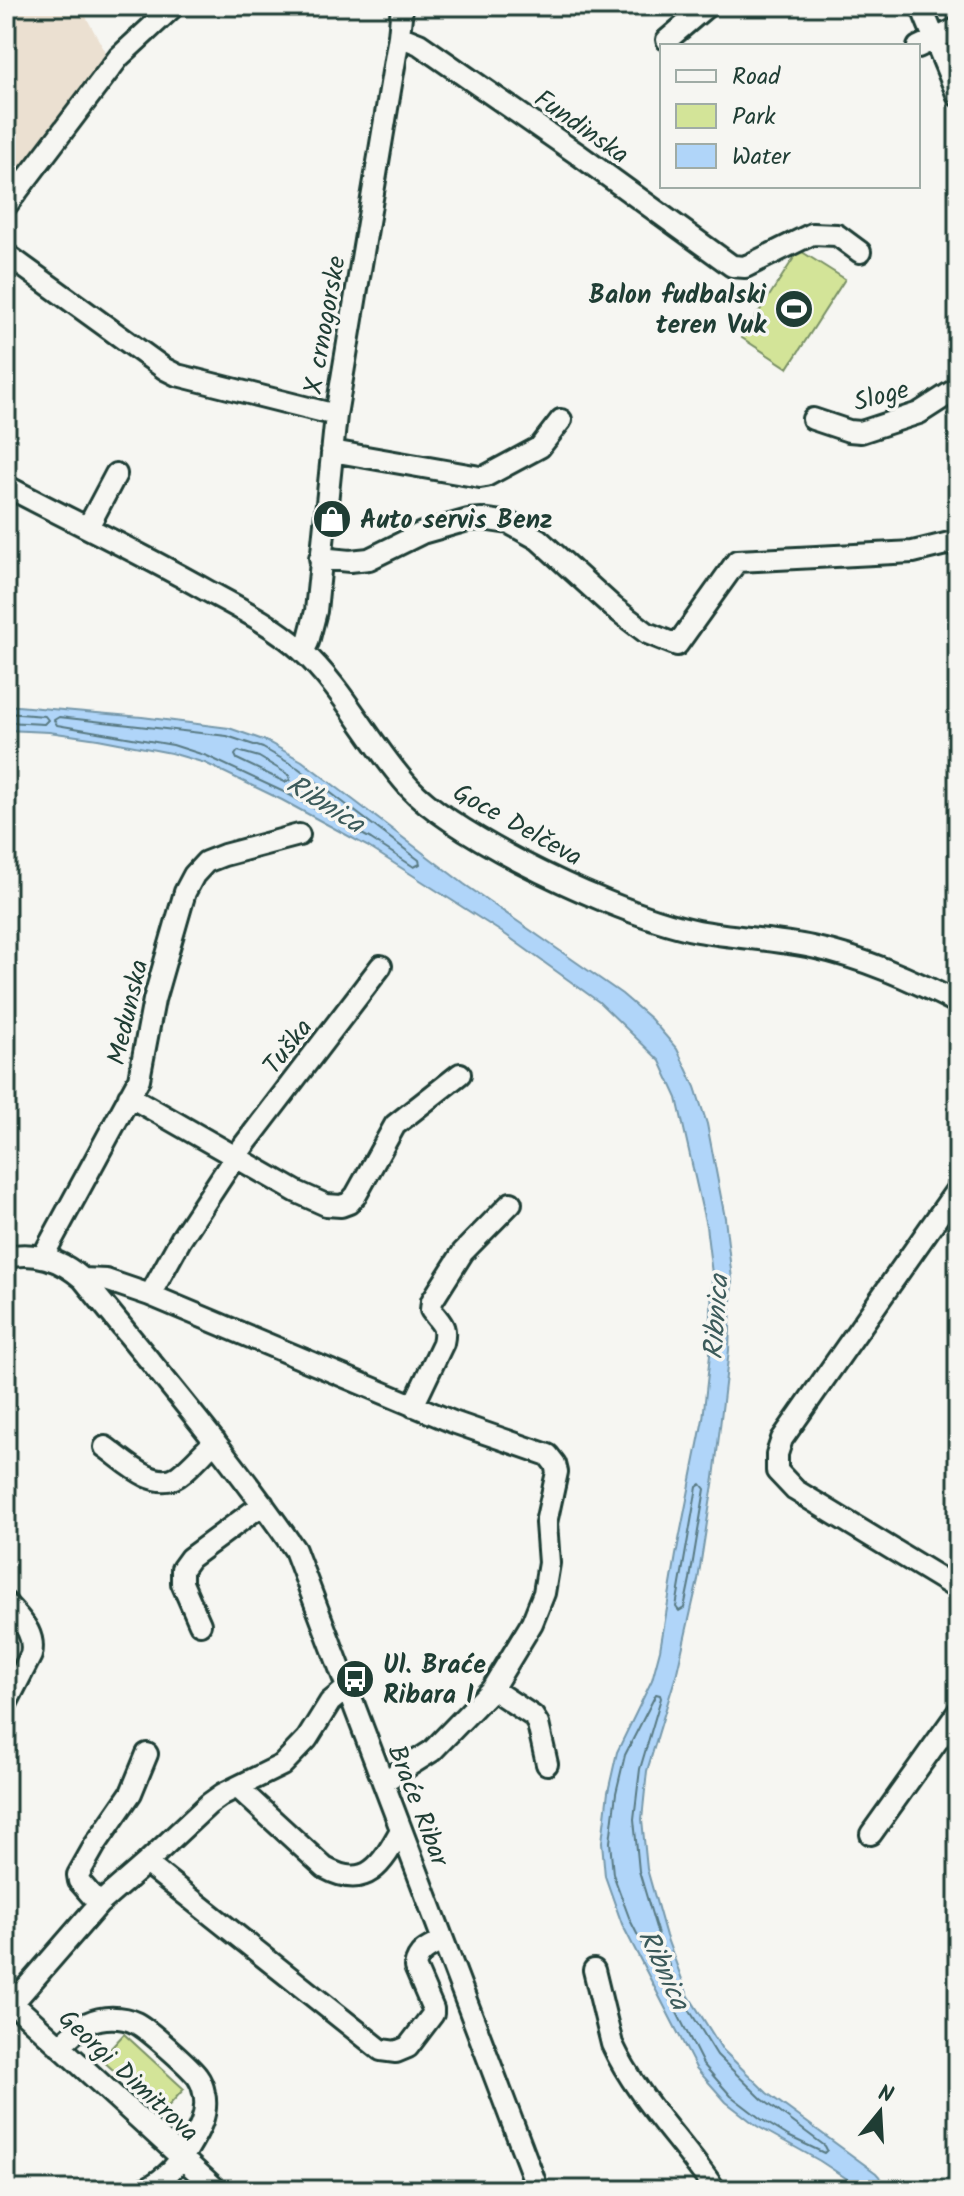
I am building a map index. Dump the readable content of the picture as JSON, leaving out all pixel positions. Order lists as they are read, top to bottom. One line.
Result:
{"streets":{"street":["Fundinska","X crnogorske","Sloge","Goce Delčeva","Medunska","Tuška","Braće Ribar","Georgi Dimitrova"]},"crossings":[["Fundinska","X crnogorske"],["X crnogorske","Goce Delčeva"],["Medunska","Braće Ribar"]],"water":["Ribnica"],"places":{"sports":["Balon fudbalski teren Vuk"],"shop":["Auto servis Benz"],"bus stop":["Ul. Braće Ribara I"]},"legend":["Road","Park","Water"],"north":"top"}
